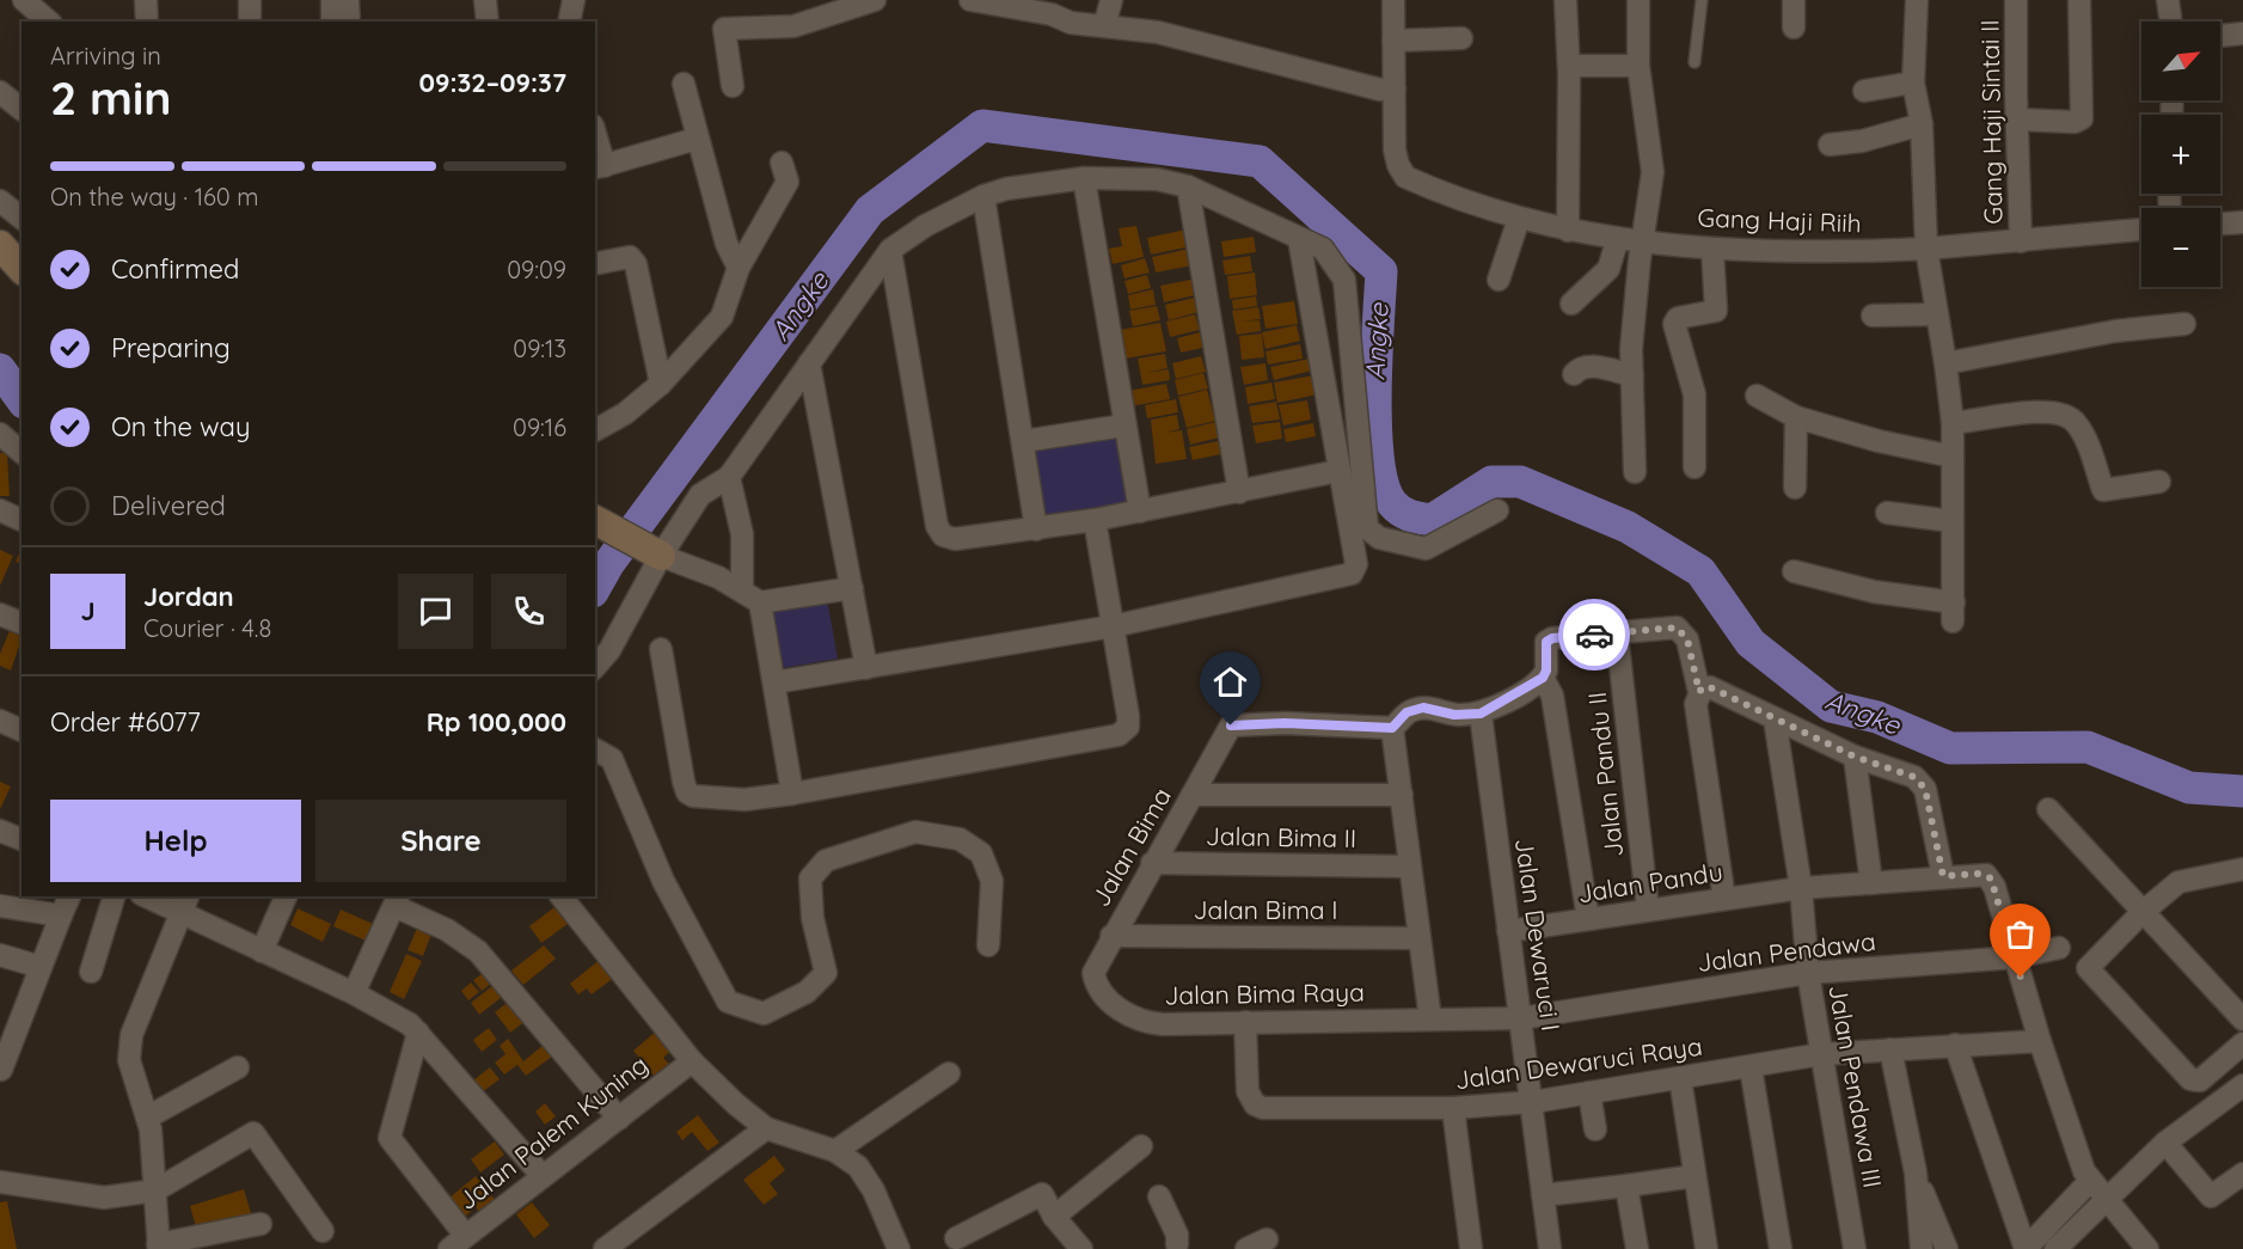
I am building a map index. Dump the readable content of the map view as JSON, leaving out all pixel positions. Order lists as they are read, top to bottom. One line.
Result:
{"streets":{"street":["Gang Haji Sintai II","Gang Haji Riih","Jalan Pandu II","Jalan Bima II","Jalan Bima","Jalan Pandu","Jalan Bima I","Jalan Dewaruci I","Jalan Pendawa","Jalan Bima Raya","Jalan Dewaruci Raya","Jalan Pendawa III","Jalan Palem Kuning"]},"crossings":[["Gang Haji Sintai II","Gang Haji Riih"],["Jalan Pandu II","Jalan Pandu"],["Jalan Bima II","Jalan Bima"],["Jalan Bima","Jalan Bima I"],["Jalan Bima","Jalan Bima Raya"],["Jalan Pandu","Jalan Dewaruci I"],["Jalan Pandu","Jalan Pendawa"],["Jalan Pandu","Jalan Pendawa III"],["Jalan Dewaruci I","Jalan Pendawa"],["Jalan Dewaruci I","Jalan Bima Raya"],["Jalan Dewaruci I","Jalan Dewaruci Raya"],["Jalan Pendawa","Jalan Bima Raya"],["Jalan Pendawa","Jalan Pendawa III"],["Jalan Bima Raya","Jalan Dewaruci Raya"],["Jalan Dewaruci Raya","Jalan Pendawa III"]],"water":["Angke"],"north":"top right","page":{"map_buttons":["+","−"],"heading":["2 min","Arriving in","09:32–09:37"],"panel":["Jordan","Courier · 4.8","Order #6077","Rp 100,000"],"bar":"On the way · 160 m","list":[["Confirmed","09:09"],["Preparing","09:13"],["On the way","09:16"],"Delivered"],"round":"J","buttons":["Help","Share"]}}
